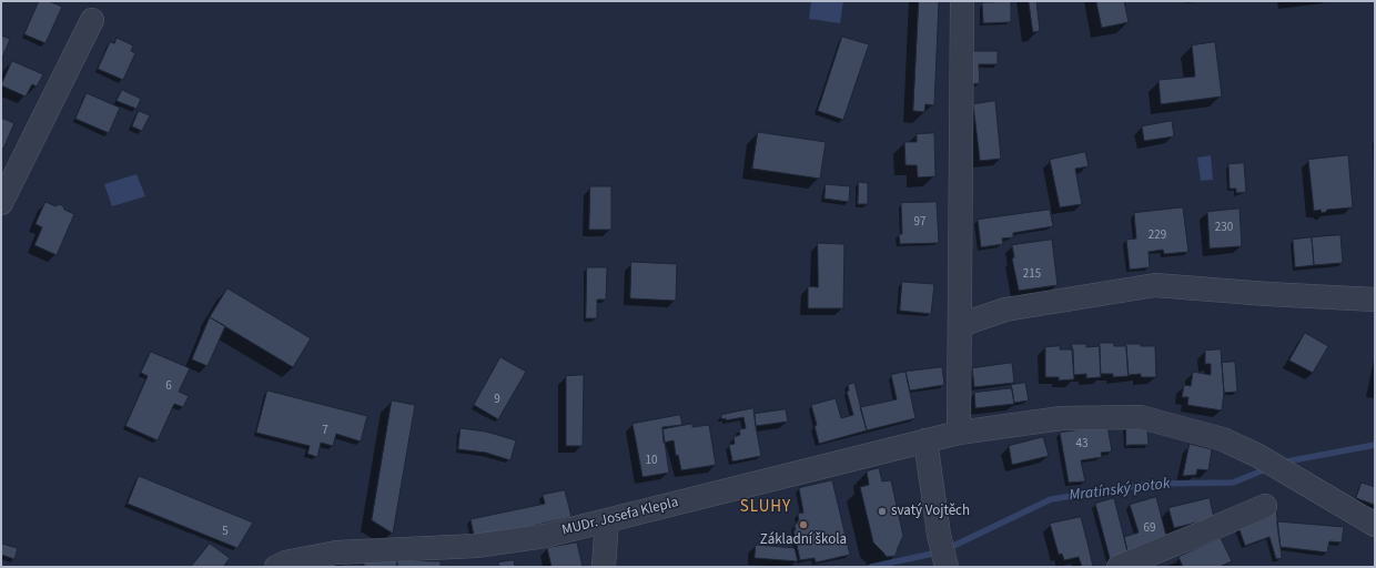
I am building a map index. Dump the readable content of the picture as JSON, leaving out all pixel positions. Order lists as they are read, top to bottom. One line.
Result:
{"streets":{"street":["MUDr. Josefa Klepla"]},"districts":["SLUHY"],"water":["Mratínský potok"],"places":["svatý Vojtěch","Základní škola"],"house_numbers":["97","230","229","215","6","9","7","43","10","69","5"]}
